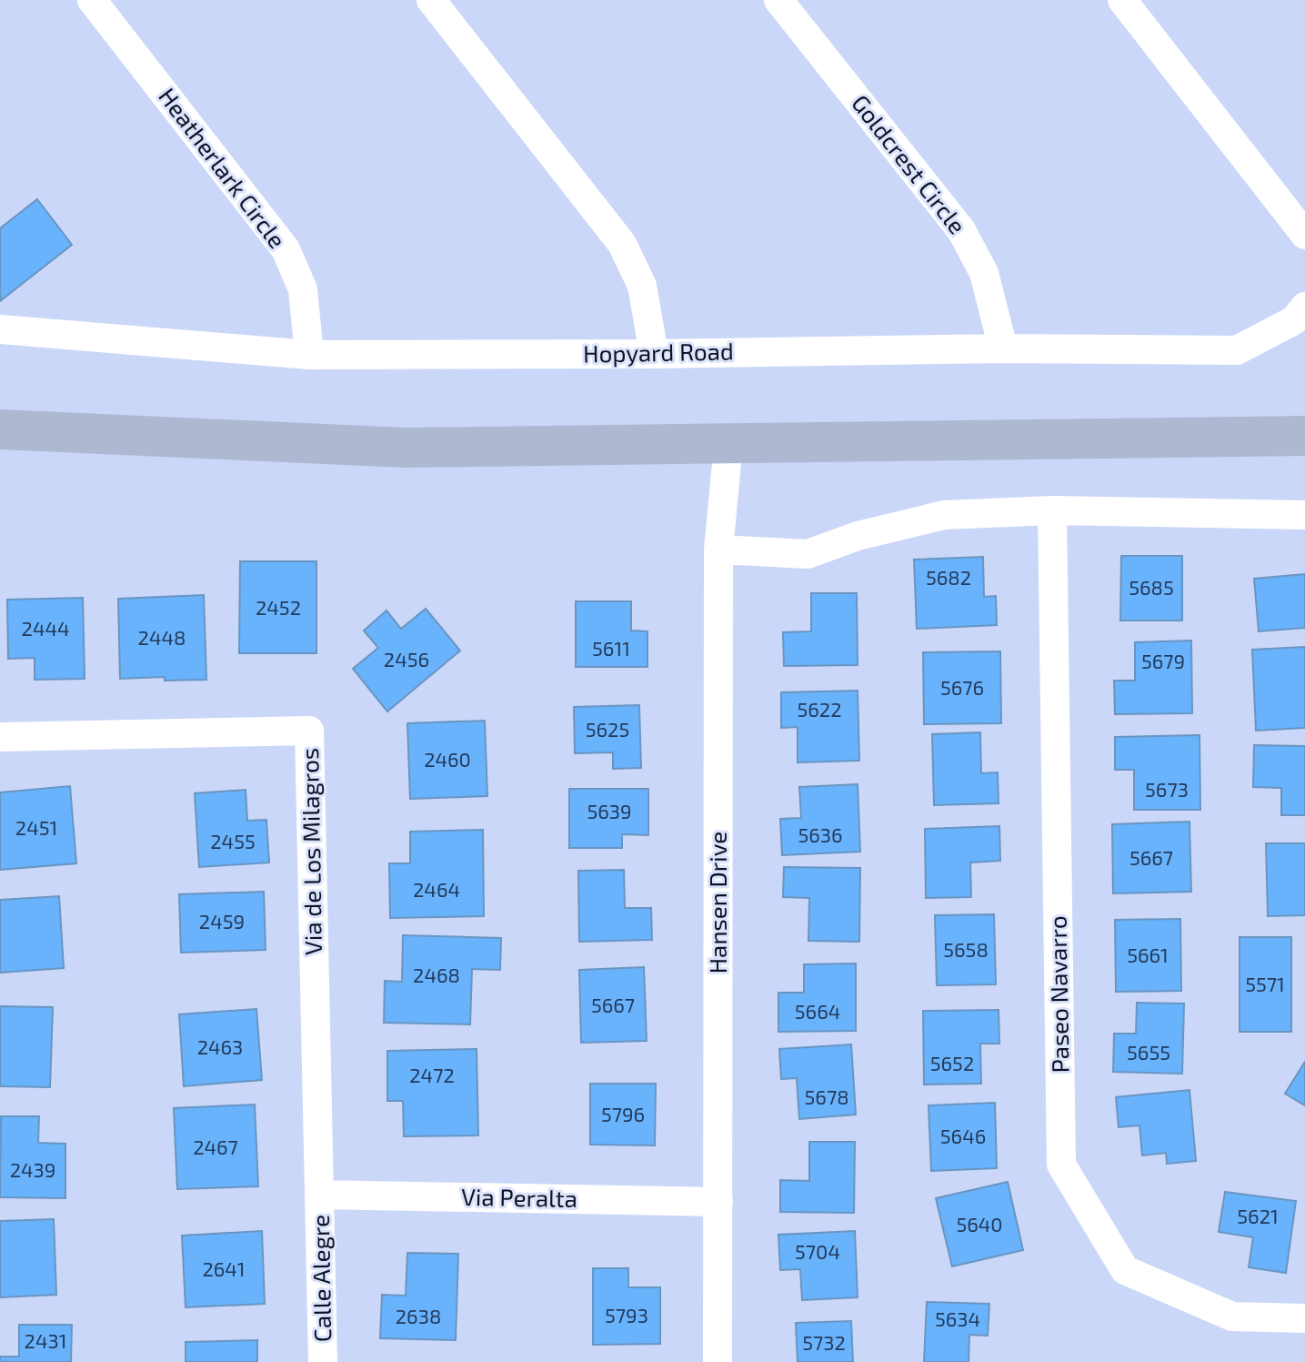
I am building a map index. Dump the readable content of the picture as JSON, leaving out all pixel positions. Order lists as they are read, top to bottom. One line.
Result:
{"streets":{"street":["Goldcrest Circle","Heatherlark Circle","Hopyard Road","Via de Los Milagros","Hansen Drive","Paseo Navarro","Via Peralta","Calle Alegre"]},"crossings":[["Goldcrest Circle","Hopyard Road"],["Heatherlark Circle","Hopyard Road"],["Via de Los Milagros","Via Peralta"],["Via de Los Milagros","Calle Alegre"],["Hansen Drive","Via Peralta"],["Via Peralta","Calle Alegre"]],"house_numbers":["5682","5685","2452","2444","2448","5611","2456","5679","5676","5622","5625","2460","5673","5639","2451","5636","2455","5667","2464","2459","5658","5661","2468","5571","5667","5664","2463","5655","5652","2472","5678","5796","5646","2467","2439","5621","5640","5704","2641","5793","2638","5634","2431","5732"]}
